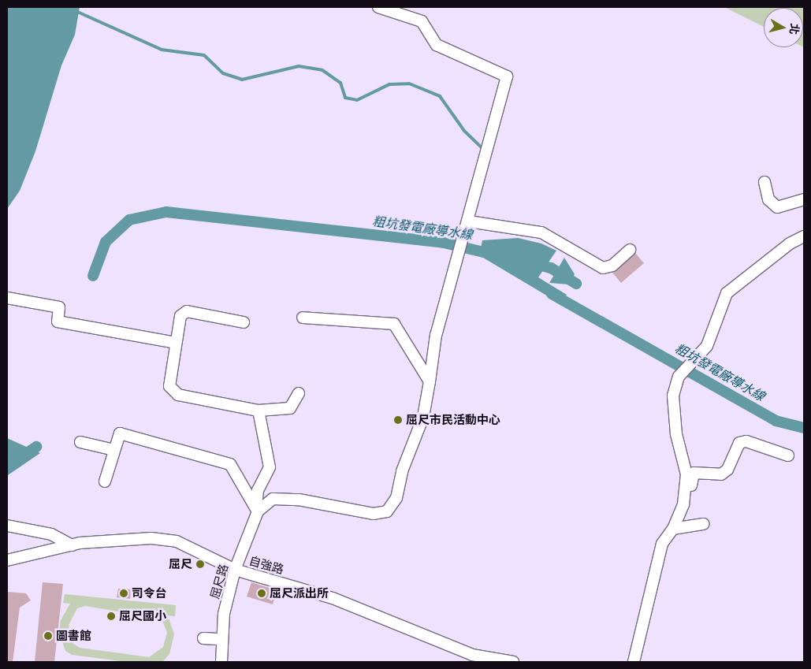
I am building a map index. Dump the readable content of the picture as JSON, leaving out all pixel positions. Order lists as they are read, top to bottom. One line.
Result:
{"streets":{"street":["自強路","屈尺路"]},"crossings":[["自強路","屈尺路"]],"water":["粗坑發電廠導水線"],"places":["屈尺市民活動中心","屈尺","司令台","屈尺派出所","屈尺國小","圖書館"],"north":"right"}
